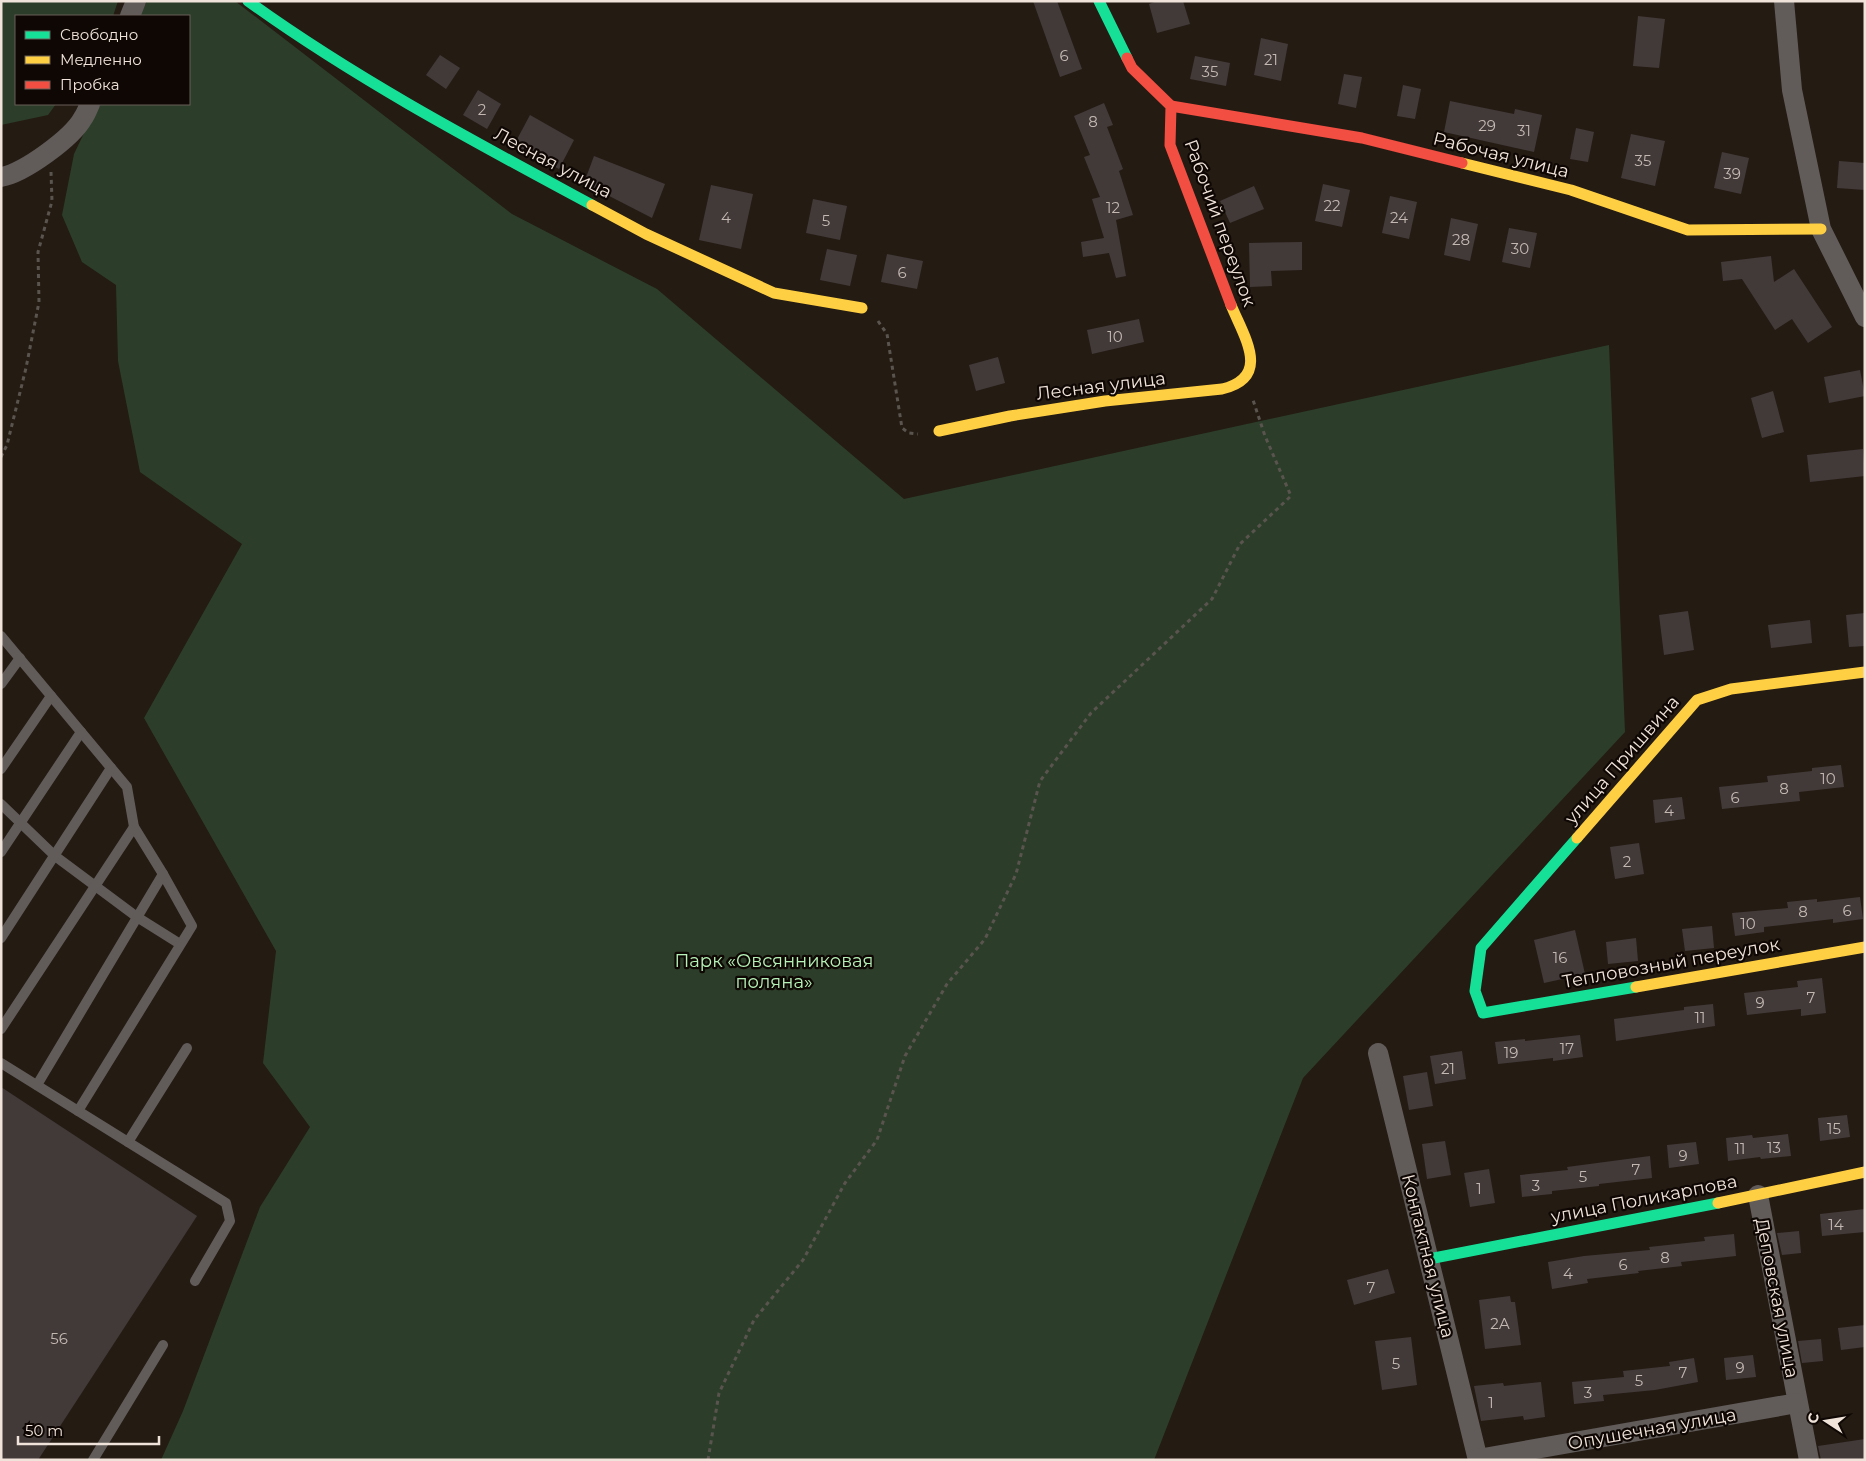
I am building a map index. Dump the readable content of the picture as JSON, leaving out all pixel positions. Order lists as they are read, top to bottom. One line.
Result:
{"streets":{"street":["Рабочая улица","Лесная улица","Рабочий переулок","улица Пришвина","Тепловозный переулок","улица Поликарпова","Контактная улица","Деповская улица","Опушечная улица"]},"crossings":[["Рабочая улица","Рабочий переулок"],["Лесная улица","Рабочий переулок"],["улица Пришвина","Тепловозный переулок"],["улица Поликарпова","Контактная улица"],["улица Поликарпова","Деповская улица"],["Контактная улица","Опушечная улица"],["Деповская улица","Опушечная улица"]],"parks":["Парк «Овсянниковая поляна»"],"house_numbers":["6","21","35","2","8","29","31","35","39","22","12","4","24","5","28","30","6","10","10","8","6","4","2","6","8","10","16","7","9","11","17","19","21","15","13","11","9","7","5","3","1","14","8","6","4","7","2А","56","5","9","7","5","3","1"],"legend":["Свободно","Медленно","Пробка"],"scale_bar":"50 m","north":"left"}
